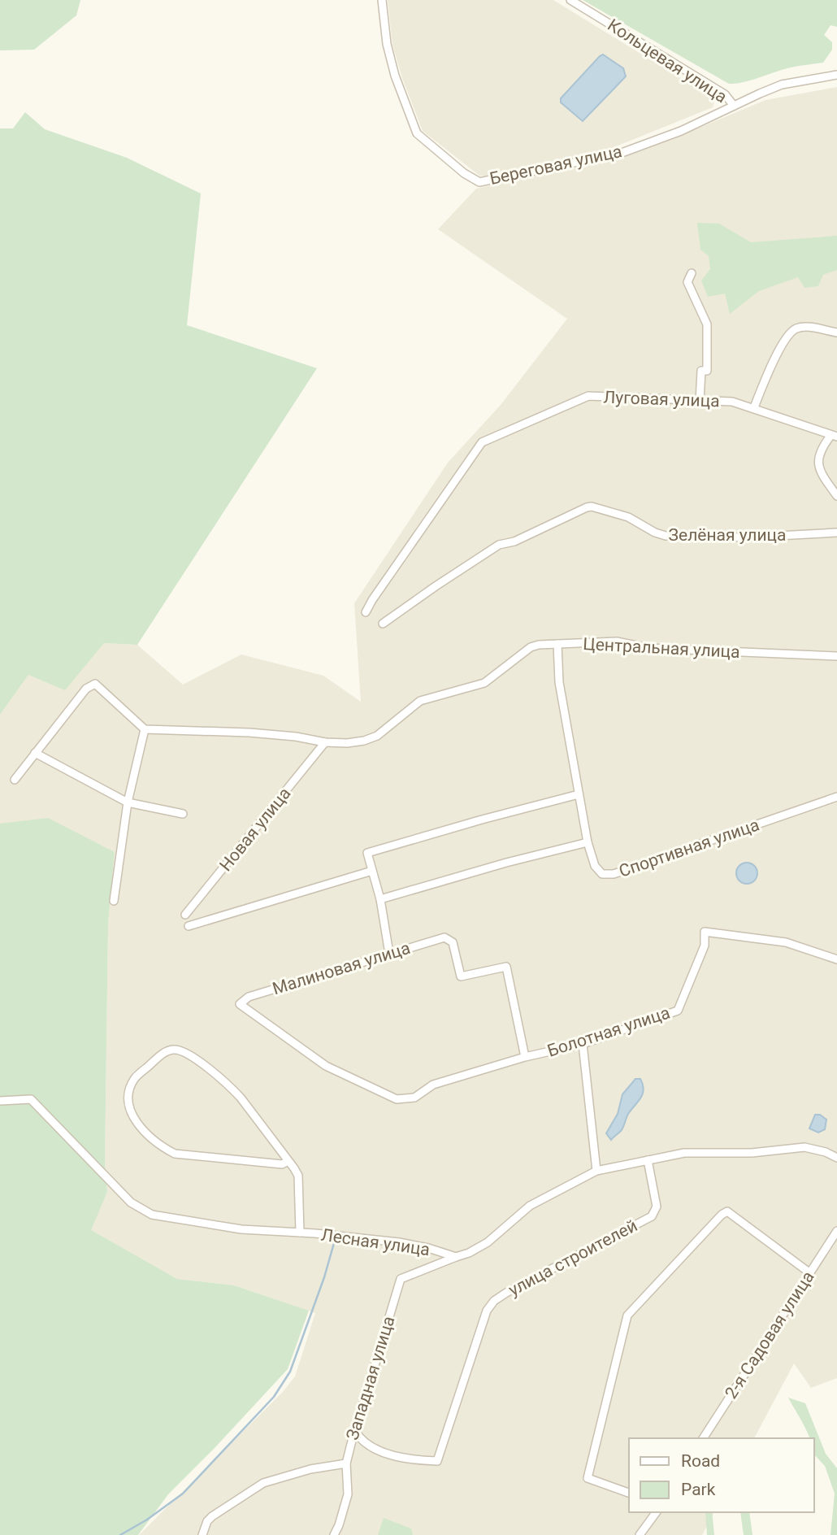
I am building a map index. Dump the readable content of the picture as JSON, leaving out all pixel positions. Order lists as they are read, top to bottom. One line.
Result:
{"streets":{"street":["Кольцевая улица","Береговая улица","Луговая улица","Зелёная улица","Центральная улица","Новая улица","Спортивная улица","Малиновая улица","Болотная улица","Лесная улица","улица строителей","2-я Садовая улица","Западная улица"]},"crossings":[["Кольцевая улица","Береговая улица"],["Центральная улица","Новая улица"],["Центральная улица","Спортивная улица"],["Малиновая улица","Болотная улица"],["Лесная улица","Западная улица"],["улица строителей","Западная улица"]],"legend":["Road","Park"]}
